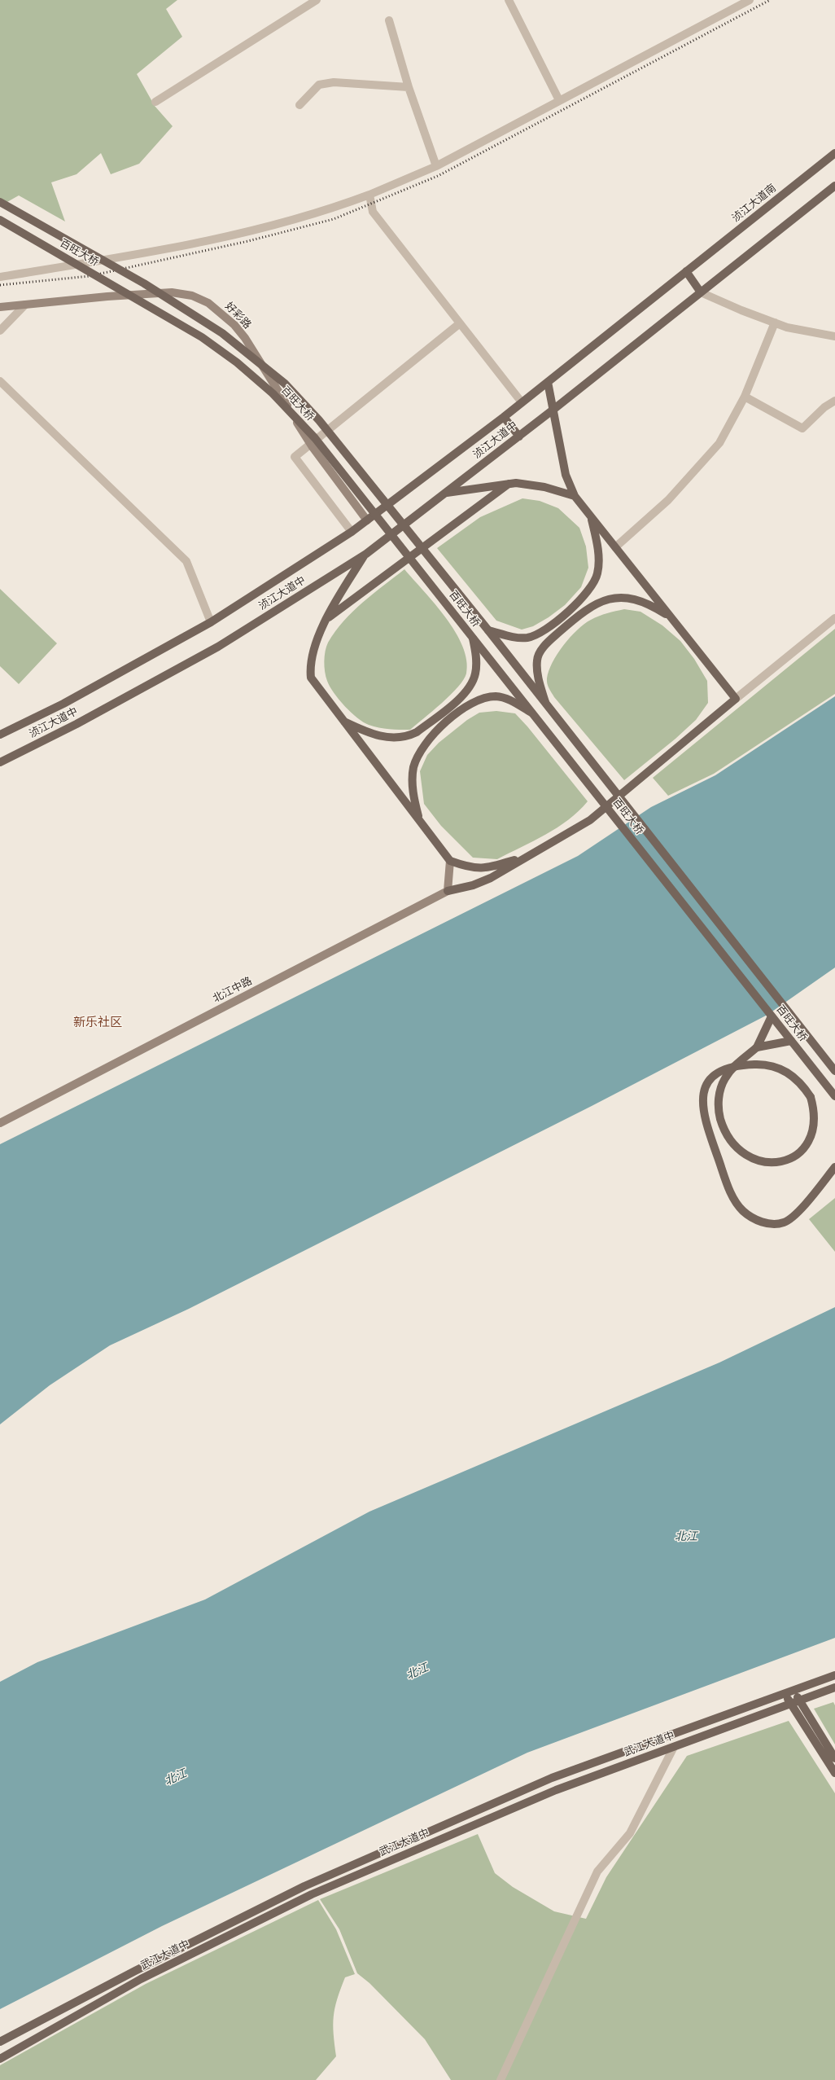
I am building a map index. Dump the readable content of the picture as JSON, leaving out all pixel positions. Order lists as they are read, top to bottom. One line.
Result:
{"streets":{"main road":["浈江大道南","百旺大桥","浈江大道中","武江大道中"],"street":["好彩路","北江中路"]},"crossings":[["浈江大道南","浈江大道中"],["好彩路","浈江大道中"]],"districts":["新乐社区"],"water":["北江"]}
